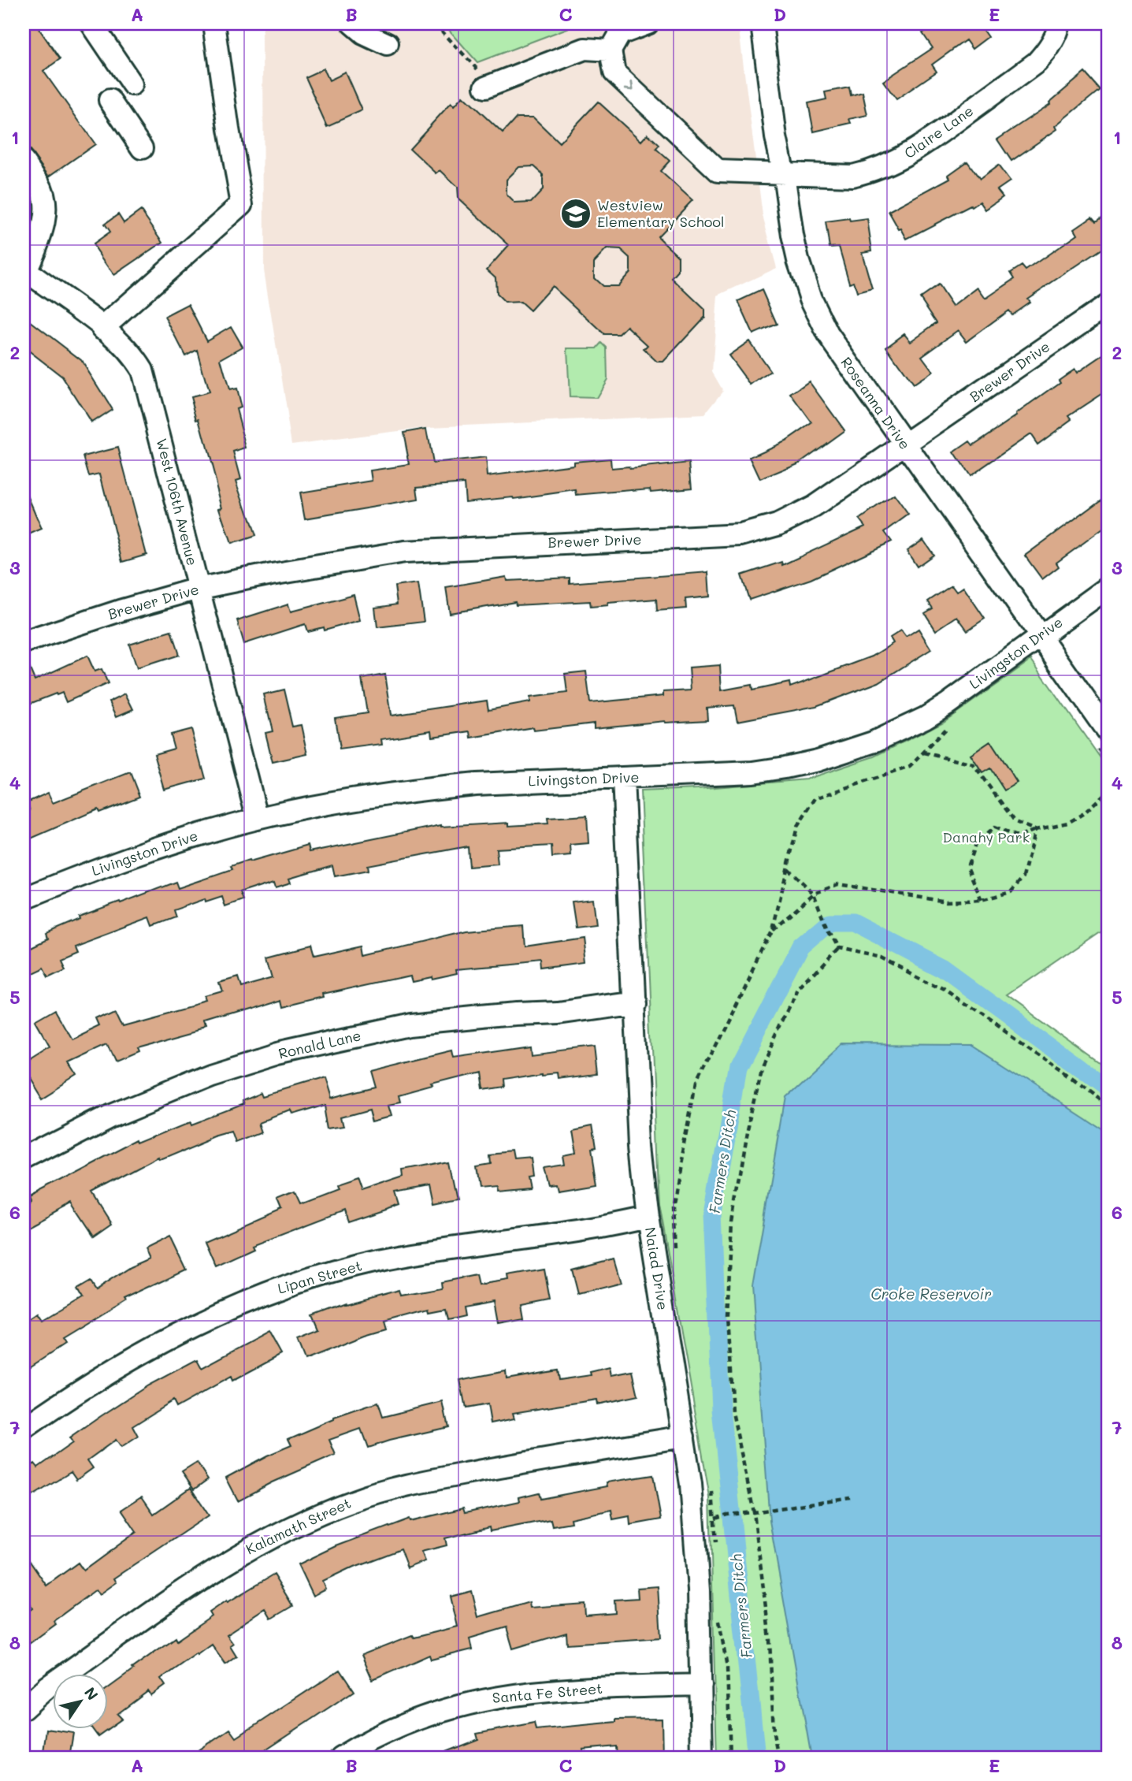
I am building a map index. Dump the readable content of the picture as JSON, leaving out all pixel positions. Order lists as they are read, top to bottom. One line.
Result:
{"streets":{"street":["Claire Lane","Brewer Drive","Roseanna Drive","West 106th Avenue","Livingston Drive","Ronald Lane","Naiad Drive","Lipan Street","Kalamath Street","Santa Fe Street"]},"crossings":[["Claire Lane","Roseanna Drive"],["Brewer Drive","Roseanna Drive"],["Brewer Drive","West 106th Avenue"],["Roseanna Drive","Livingston Drive"],["West 106th Avenue","Livingston Drive"],["Livingston Drive","Naiad Drive"],["Ronald Lane","Naiad Drive"],["Naiad Drive","Lipan Street"],["Naiad Drive","Kalamath Street"],["Naiad Drive","Santa Fe Street"]],"one_way":["Claire Lane"],"water":["Farmers Ditch","Croke Reservoir"],"parks":["Danahy Park"],"places":{"school or university":["Westview Elementary School"]},"north":"top right","grid":{"columns":["A","B","C","D","E"],"rows":["1","2","3","4","5","6","7","8"]}}
